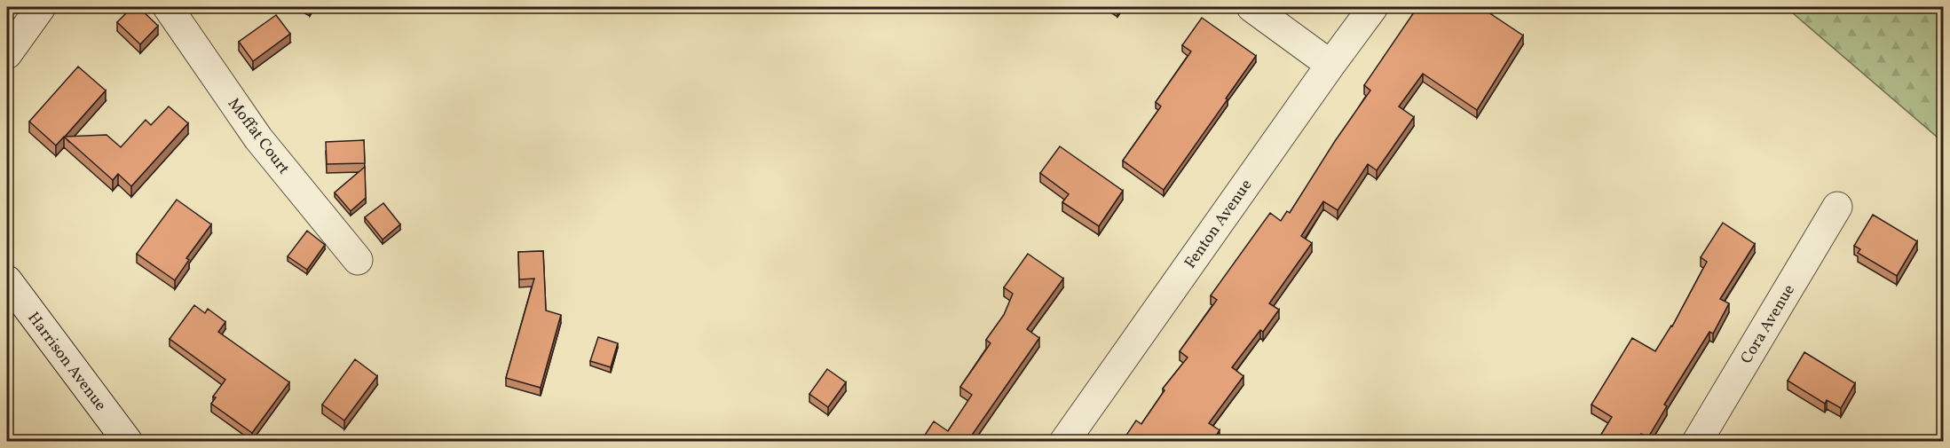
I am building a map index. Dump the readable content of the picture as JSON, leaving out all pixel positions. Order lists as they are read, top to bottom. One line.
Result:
{"streets":{"street":["Moffat Court","Fenton Avenue","Cora Avenue","Harrison Avenue"]}}
